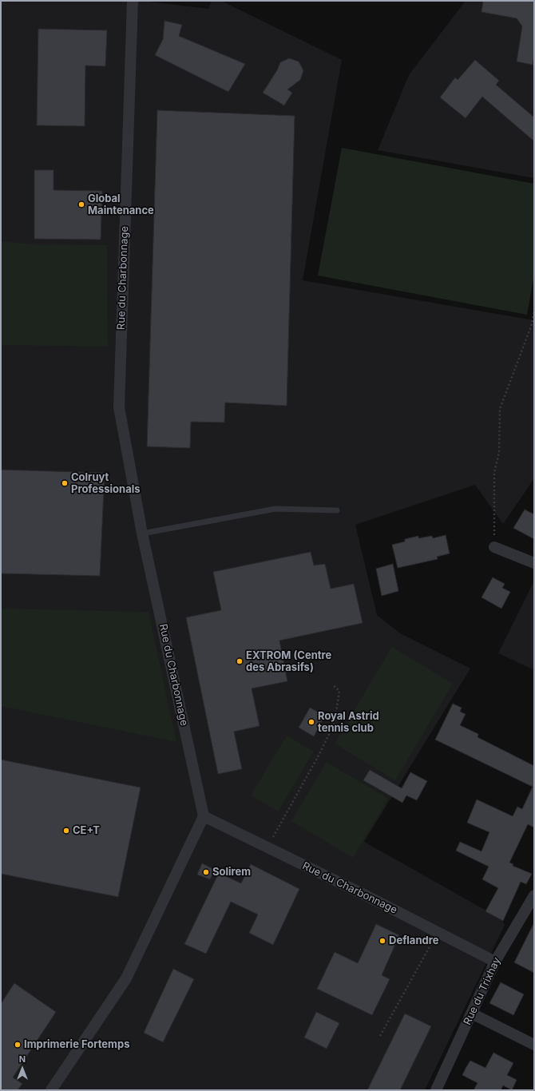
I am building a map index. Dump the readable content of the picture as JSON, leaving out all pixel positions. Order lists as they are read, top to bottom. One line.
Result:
{"streets":{"street":["Rue du Charbonnage","Rue du Trixhay"]},"crossings":[["Rue du Charbonnage","Rue du Trixhay"]],"places":["Global Maintenance","Colruyt Professionals","EXTROM (Centre des Abrasifs)","Royal Astrid tennis club","CE+T","Solirem","Deflandre","Imprimerie Fortemps"],"north":"top"}
